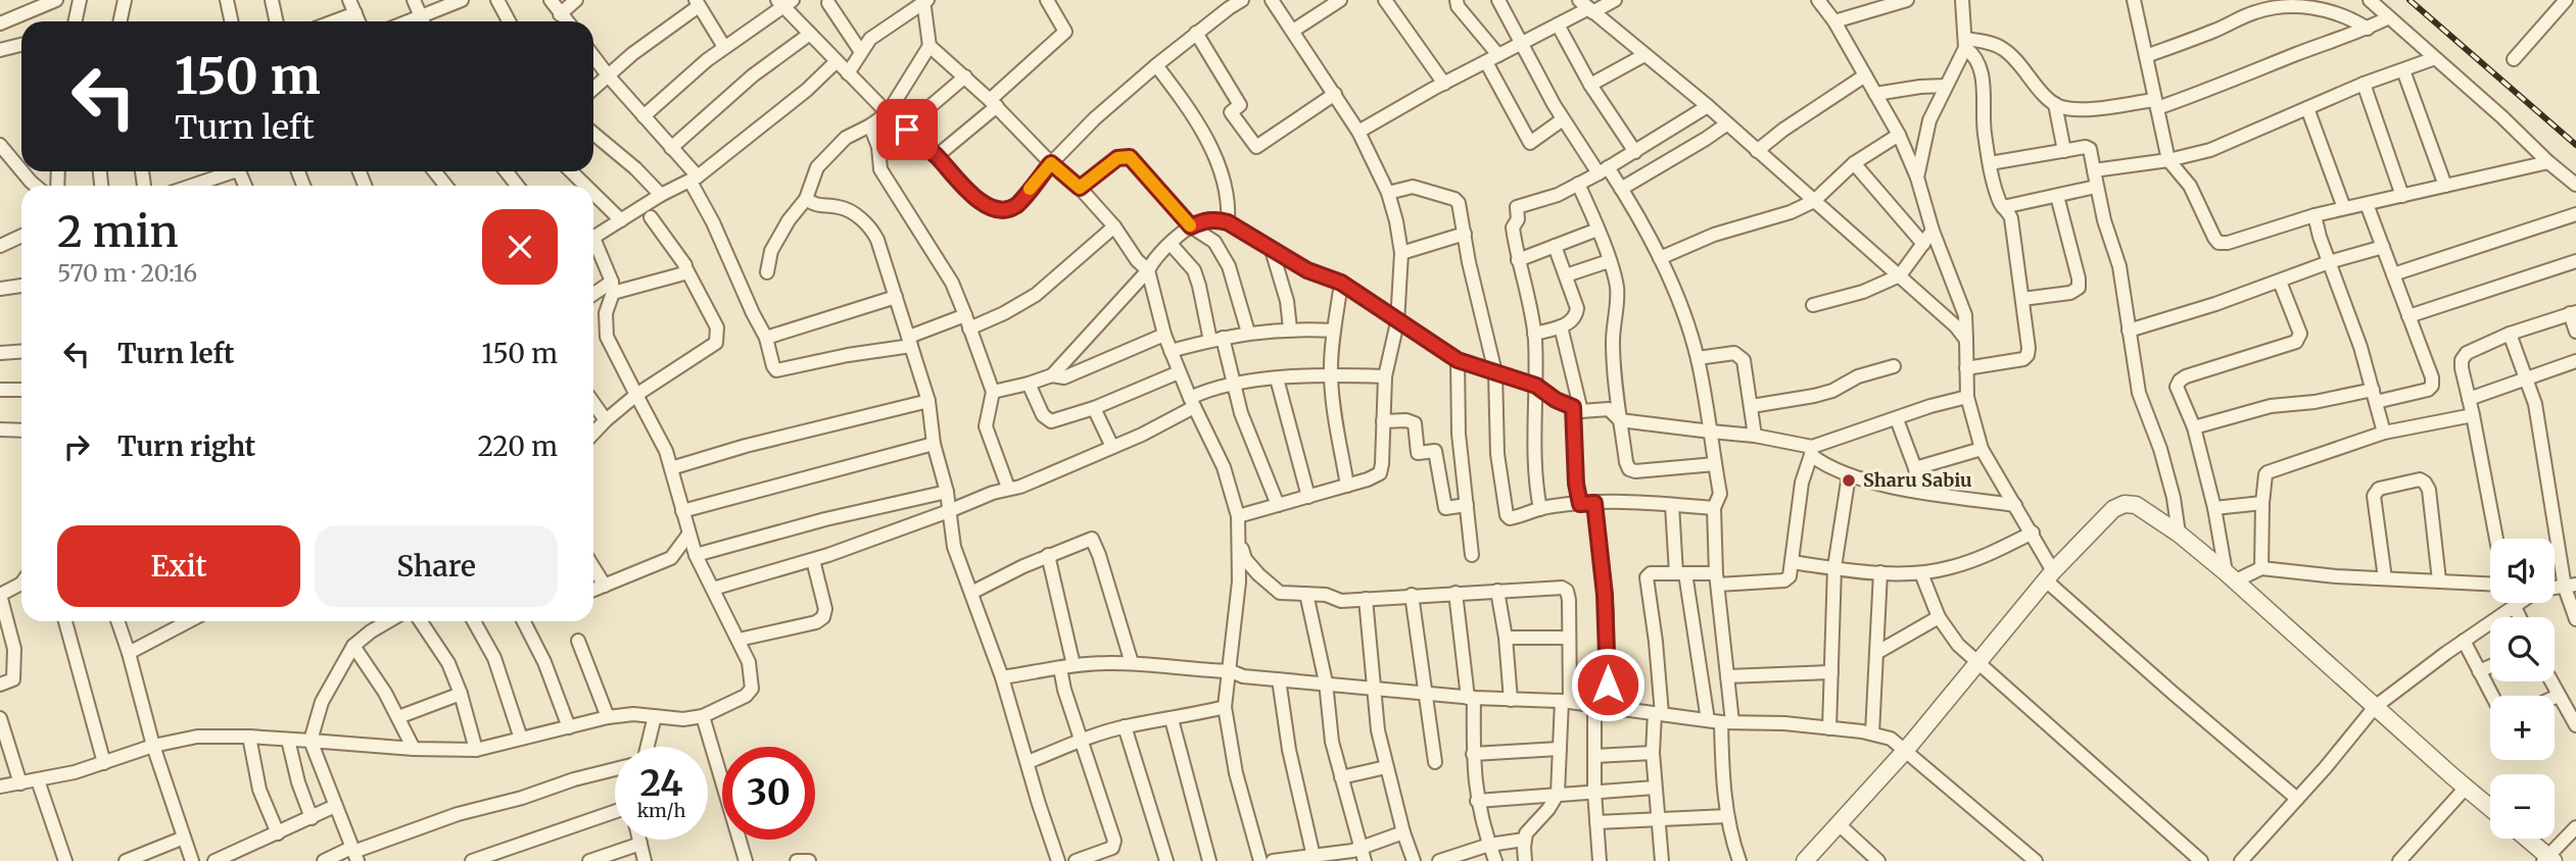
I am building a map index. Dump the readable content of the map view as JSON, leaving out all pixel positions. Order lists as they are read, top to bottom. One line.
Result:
{"places":["Sharu Sabiu"],"page":{"turn":["150 m","Turn left"],"heading":["2 min","570 m · 20:16"],"list":[{"name":"Turn left","value":"150 m"},{"name":"Turn right","value":"220 m"}],"buttons":["Exit","Share"],"map_buttons":["+","−"],"speed":"24 km/h","limit":"30"}}
